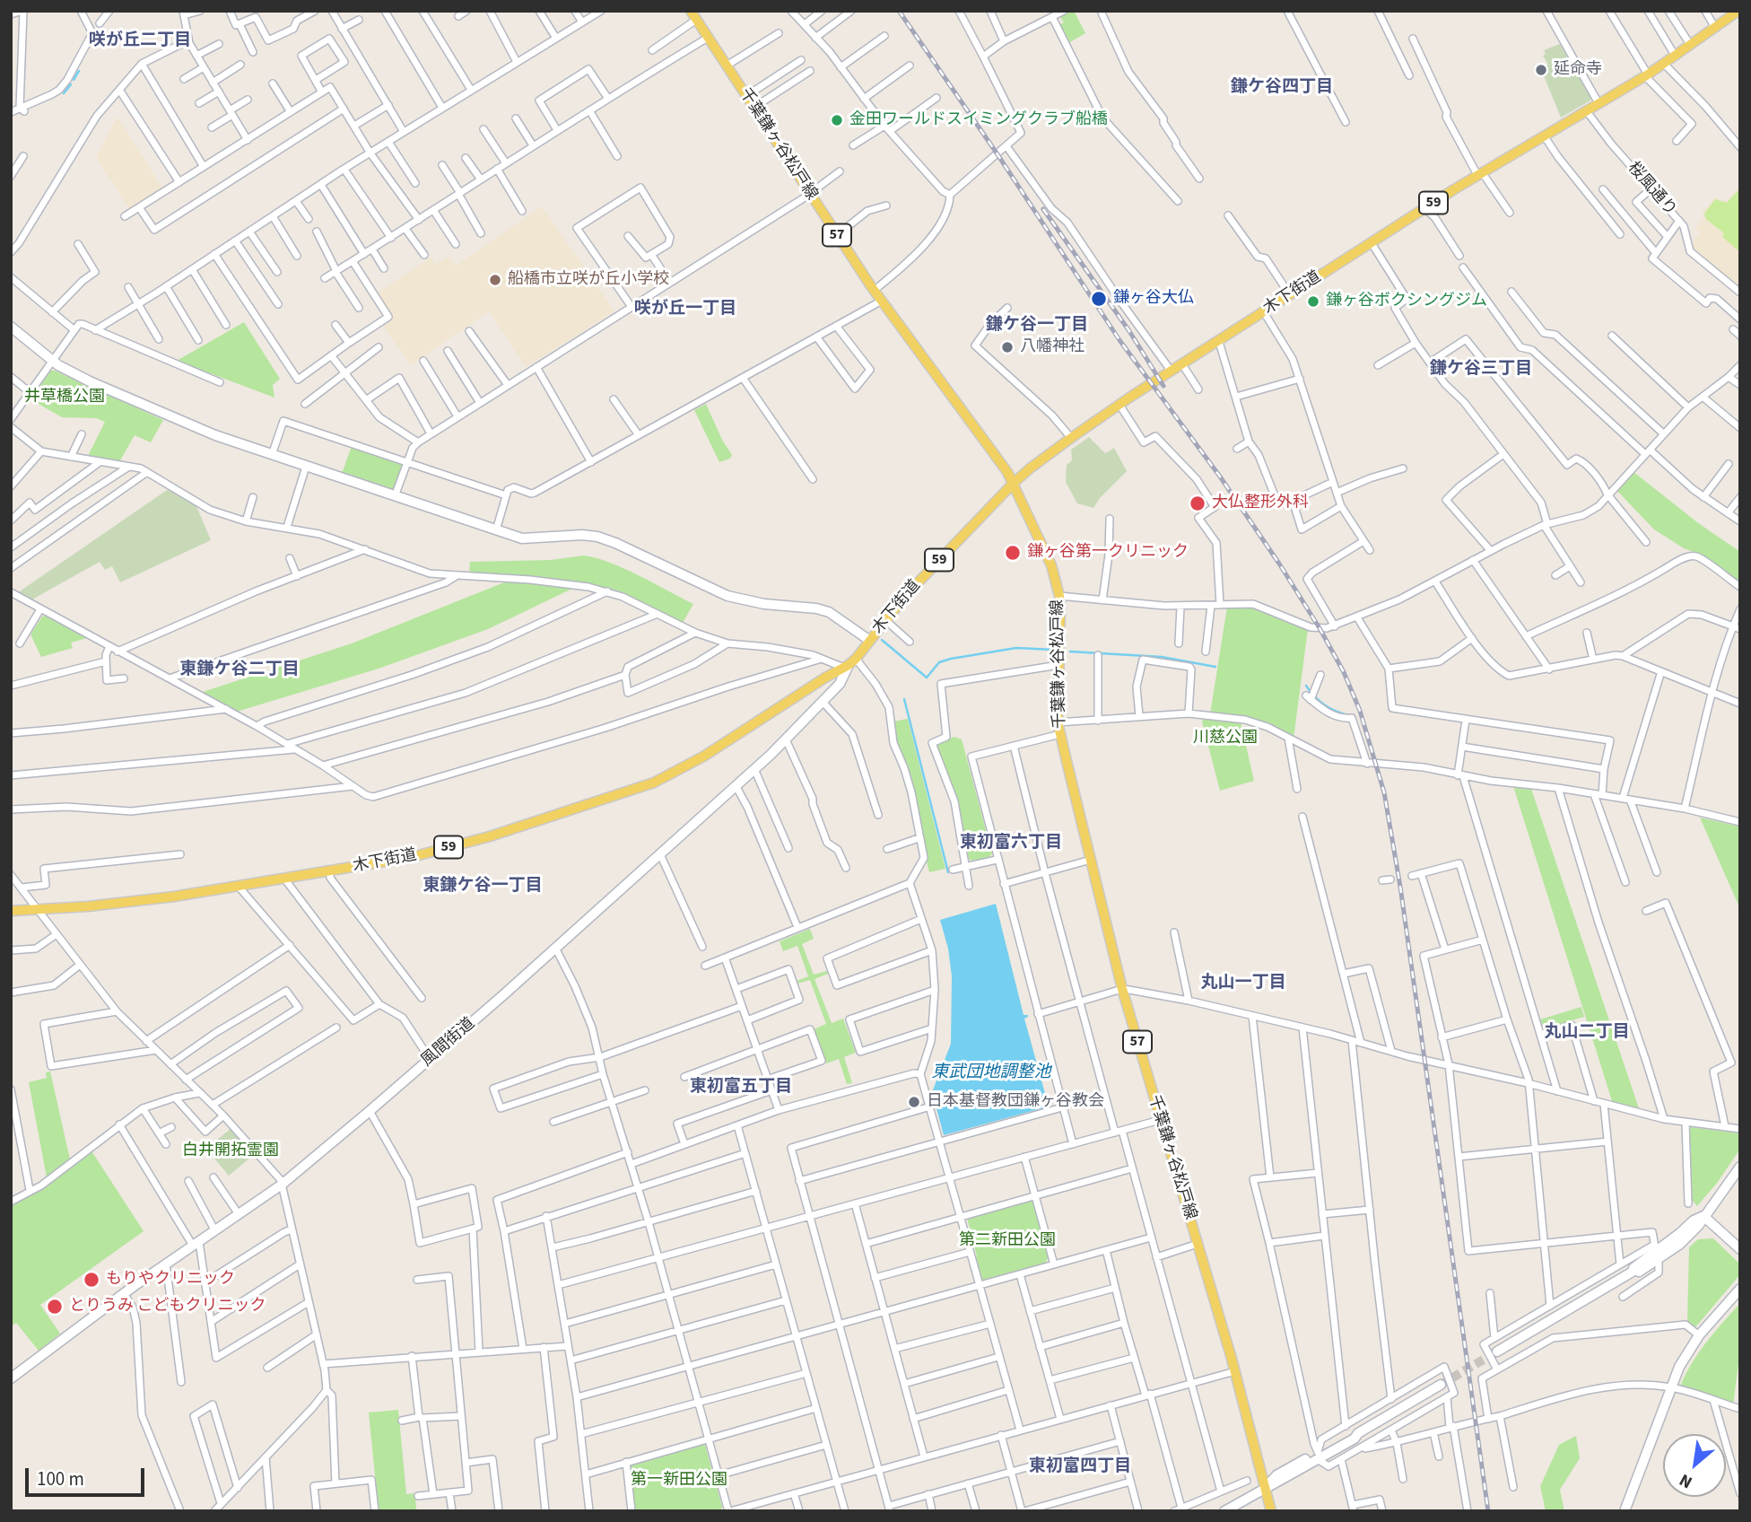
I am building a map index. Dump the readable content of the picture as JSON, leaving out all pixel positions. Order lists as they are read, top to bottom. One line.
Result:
{"streets":{"main road":["千葉鎌ヶ谷松戸線","59","57","木下街道"],"street":["桜風通り","風間街道"]},"crossings":[["千葉鎌ヶ谷松戸線","木下街道"],["桜風通り","木下街道"],["木下街道","風間街道"]],"districts":["咲が丘二丁目","鎌ケ谷四丁目","咲が丘一丁目","鎌ケ谷一丁目","鎌ケ谷三丁目","東鎌ケ谷二丁目","東初富六丁目","東鎌ケ谷一丁目","丸山一丁目","丸山二丁目","東初富五丁目","東初富四丁目"],"water":["東武団地調整池"],"parks":["井草橋公園","川慈公園","白井開拓霊園","第二新田公園","第一新田公園"],"places":["延命寺","金田ワールドスイミングクラブ船橋","船橋市立咲が丘小学校","鎌ヶ谷大仏","鎌ヶ谷ボクシングジム","八幡神社","大仏整形外科","鎌ヶ谷第一クリニック","日本基督教団鎌ヶ谷教会","もりやクリニック","とりうみ こどもクリニック"],"scale_bar":"100 m","north":"bottom left"}
